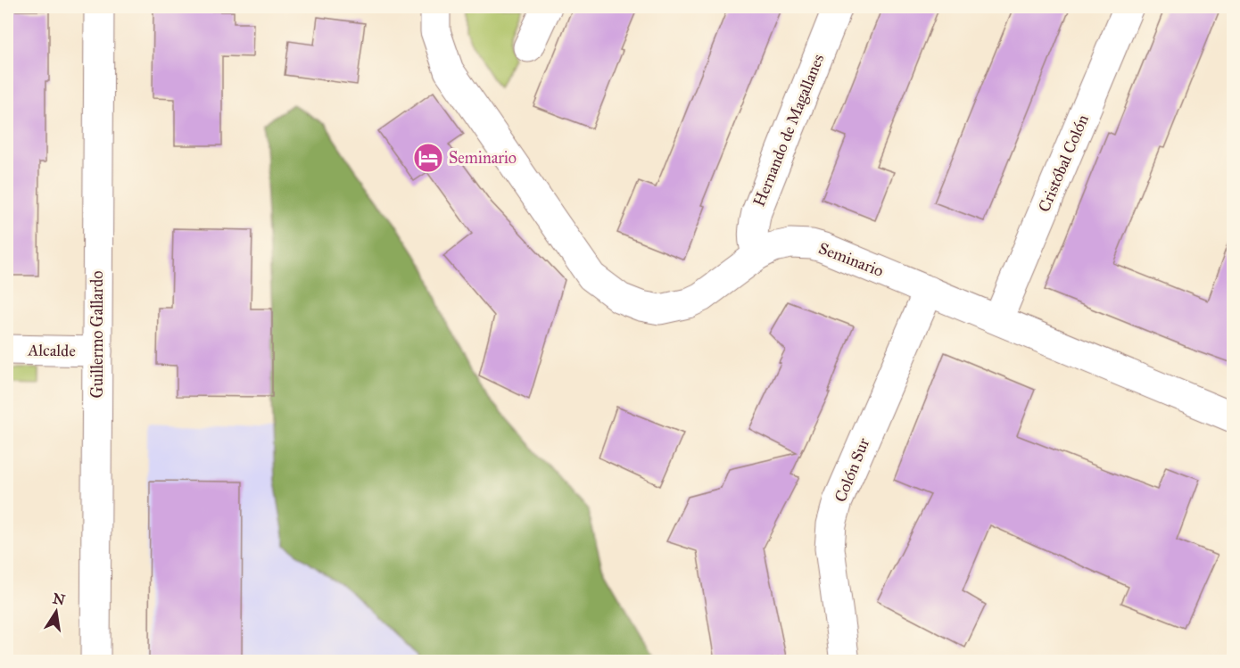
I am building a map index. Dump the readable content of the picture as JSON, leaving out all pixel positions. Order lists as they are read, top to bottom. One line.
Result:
{"streets":{"street":["Hernando de Magallanes","Cristóbal Colón","Seminario","Guillermo Gallardo","Alcalde","Colón Sur"]},"crossings":[["Hernando de Magallanes","Seminario"],["Cristóbal Colón","Seminario"],["Seminario","Colón Sur"],["Guillermo Gallardo","Alcalde"]],"places":{"hotel":["Seminario"]},"north":"top"}
